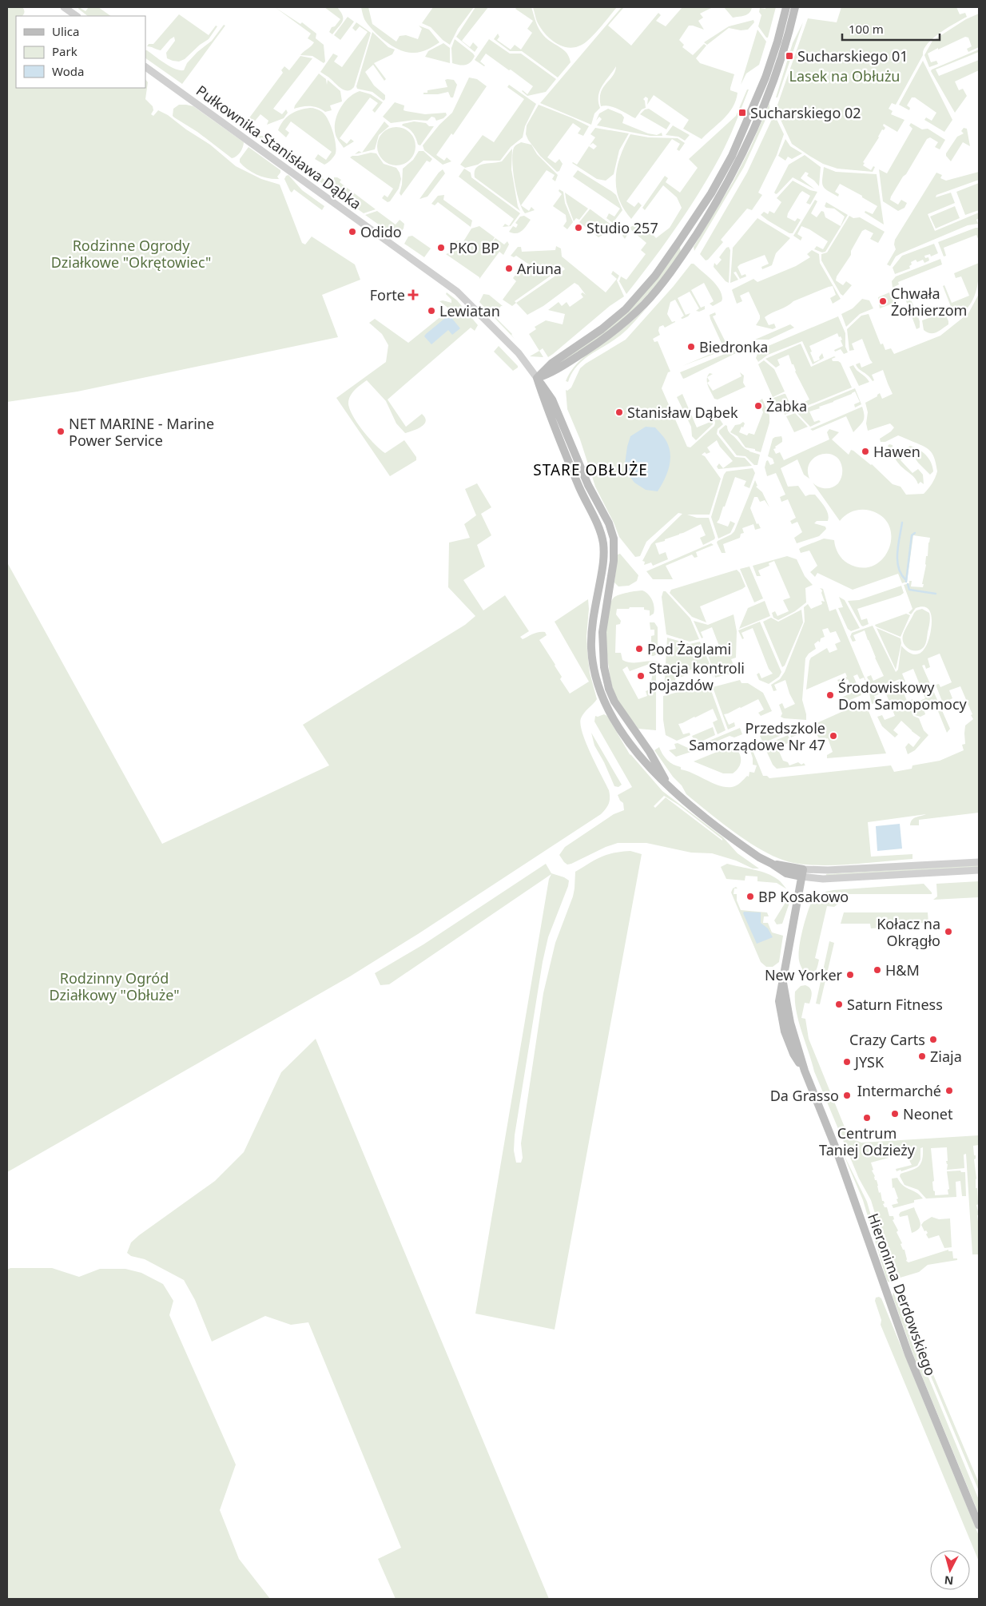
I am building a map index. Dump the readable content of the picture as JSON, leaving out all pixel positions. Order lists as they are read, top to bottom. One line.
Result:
{"streets":{"main road":["Pułkownika Stanisława Dąbka","Hieronima Derdowskiego"]},"crossings":[["Pułkownika Stanisława Dąbka","Hieronima Derdowskiego"]],"districts":["STARE OBŁUŻE"],"parks":["Lasek na Obłużu","Rodzinne Ogrody Działkowe \"Okrętowiec\"","Rodzinny Ogród Działkowy \"Obłuże\""],"places":{"transit":["Sucharskiego 01","Sucharskiego 02"],"other":["Studio 257","Odido","PKO BP","Ariuna","Chwała Żołnierzom","Lewiatan","Biedronka","Żabka","Stanisław Dąbek","NET MARINE - Marine Power Service","Hawen","Pod Żaglami","Stacja kontroli pojazdów","Środowiskowy Dom Samopomocy","Przedszkole Samorządowe Nr 47","BP Kosakowo","Kołacz na Okrągło","H&M","New Yorker","Saturn Fitness","Crazy Carts","Ziaja","JYSK","Intermarché","Da Grasso","Neonet","Centrum Taniej Odzieży"],"health":["Forte"]},"legend":["Ulica","Park","Woda"],"scale_bar":"100 m","north":"bottom"}
